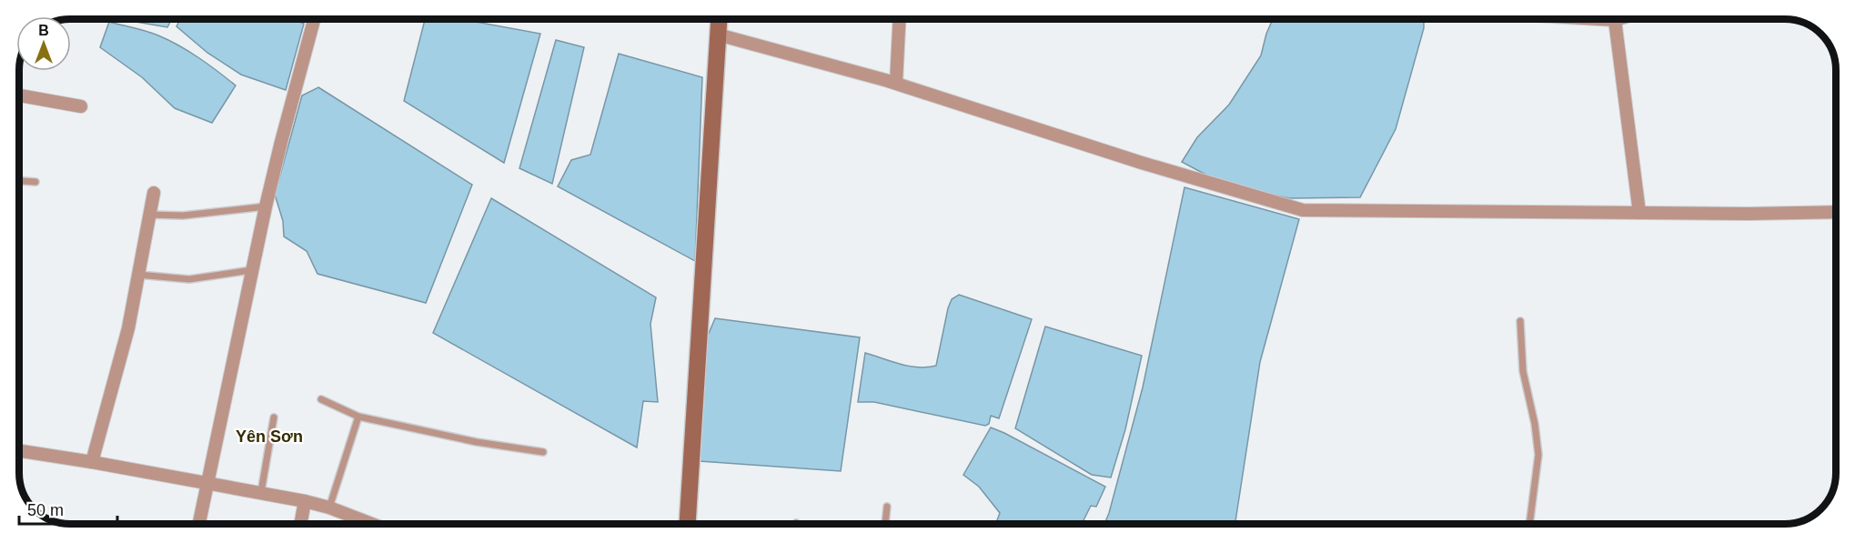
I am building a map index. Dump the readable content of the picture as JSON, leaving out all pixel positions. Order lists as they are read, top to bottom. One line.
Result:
{"districts":["Yên Sơn"],"scale_bar":"50 m","north":"top"}
